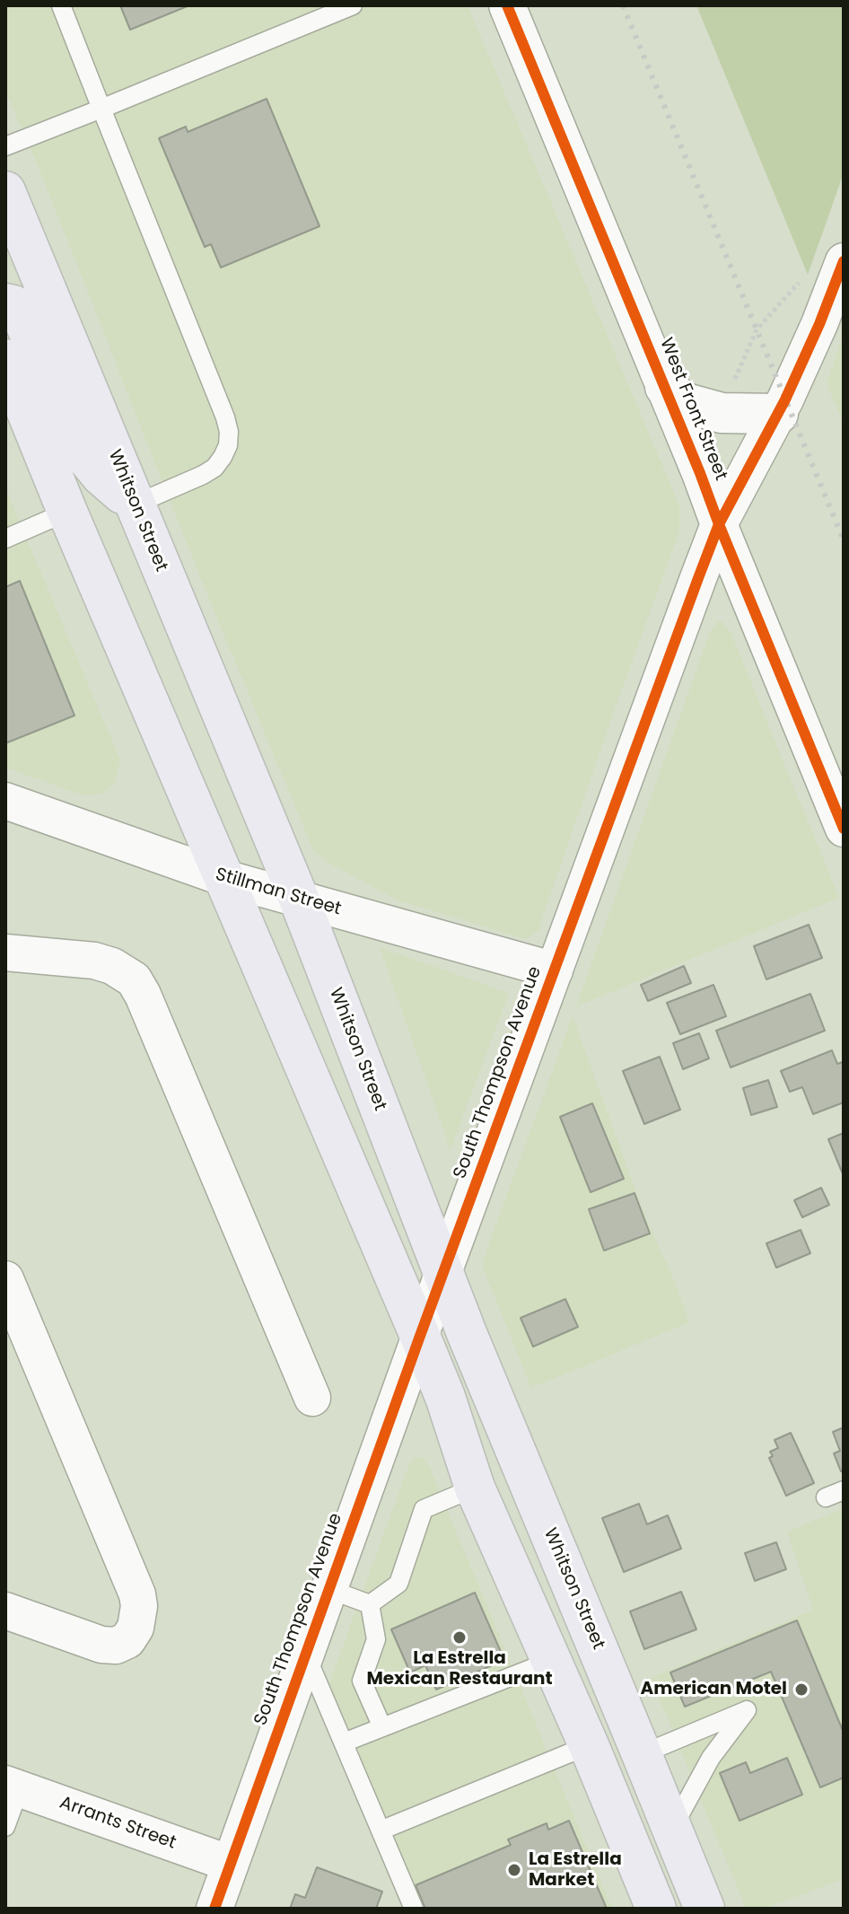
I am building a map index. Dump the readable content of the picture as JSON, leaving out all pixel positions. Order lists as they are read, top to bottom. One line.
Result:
{"streets":{"main road":["Whitson Street"],"street":["West Front Street","Stillman Street","South Thompson Avenue","Arrants Street"]},"crossings":[["West Front Street","South Thompson Avenue"],["Whitson Street","Stillman Street"],["Whitson Street","South Thompson Avenue"],["Stillman Street","South Thompson Avenue"],["South Thompson Avenue","Arrants Street"]],"places":["La Estrella Mexican Restaurant","American Motel","La Estrella Market"]}
